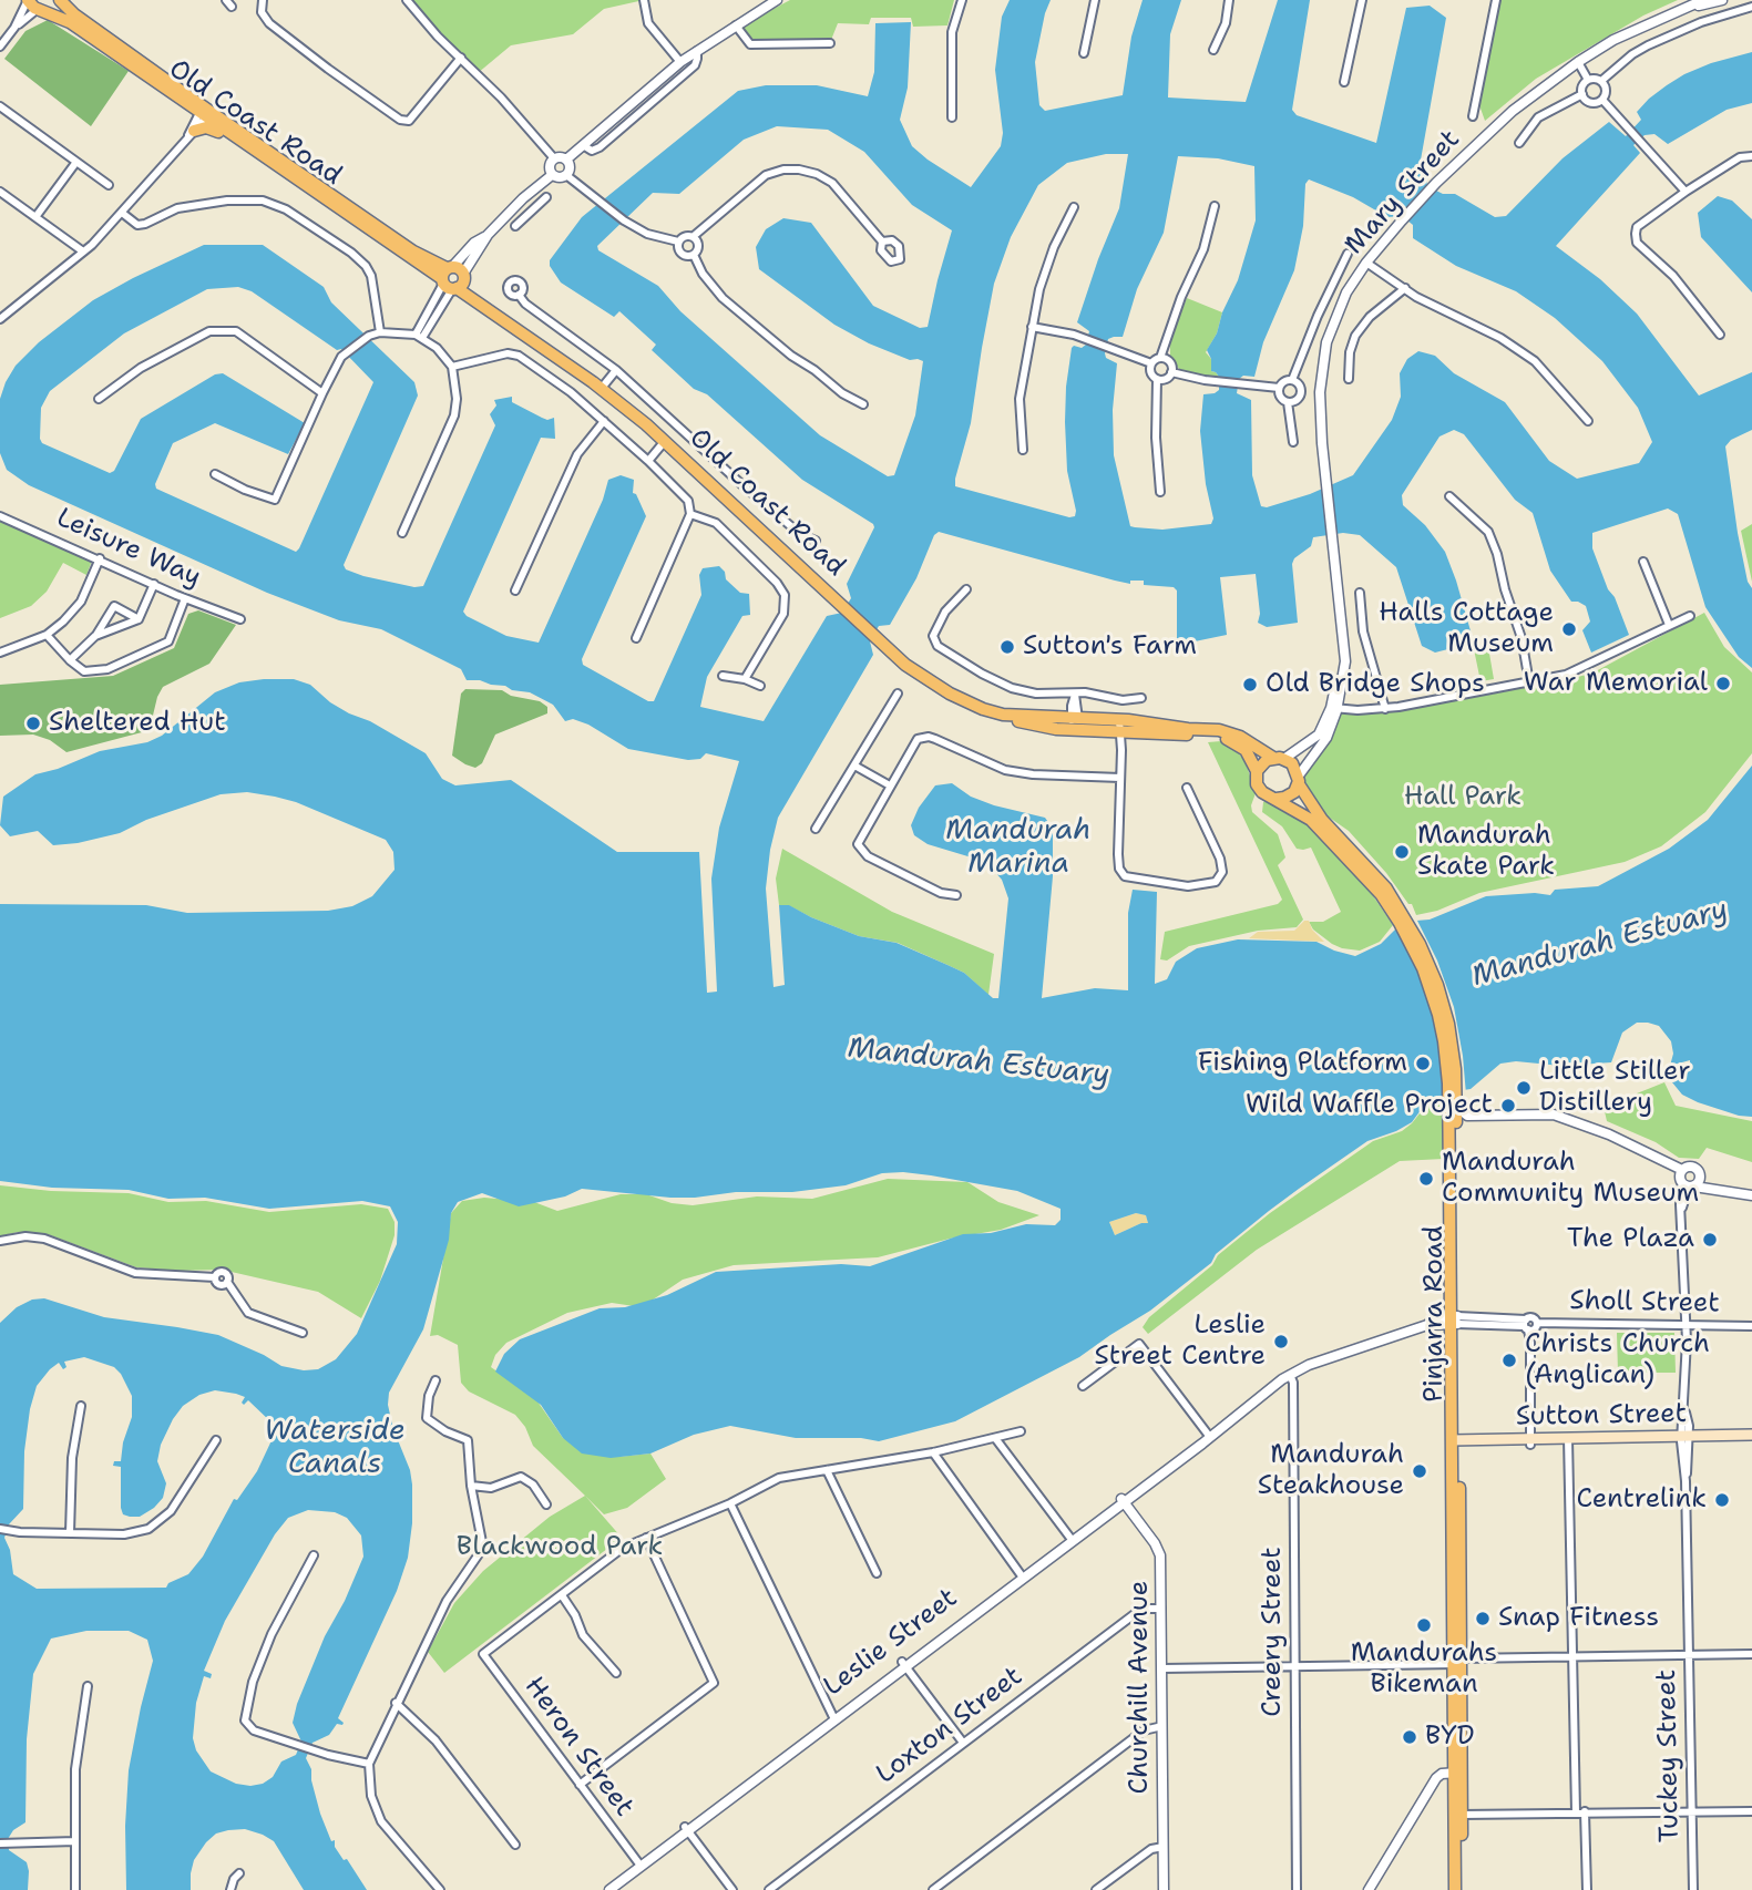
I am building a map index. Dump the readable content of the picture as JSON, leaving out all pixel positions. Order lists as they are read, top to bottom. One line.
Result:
{"streets":{"main road":["Old Coast Road","Pinjarra Road","Sutton Street"],"street":["Mary Street","Leisure Way","Sholl Street","Creery Street","Leslie Street","Churchill Avenue","Loxton Street","Heron Street","Tuckey Street"]},"crossings":[["Old Coast Road","Mary Street"],["Old Coast Road","Pinjarra Road"],["Mary Street","Pinjarra Road"],["Sholl Street","Pinjarra Road"],["Sholl Street","Leslie Street"],["Sholl Street","Tuckey Street"],["Pinjarra Road","Sutton Street"],["Pinjarra Road","Leslie Street"],["Sutton Street","Tuckey Street"],["Creery Street","Leslie Street"],["Leslie Street","Churchill Avenue"],["Leslie Street","Heron Street"],["Churchill Avenue","Loxton Street"]],"water":["Mandurah Marina","Mandurah Estuary","Waterside Canals"],"parks":["Hall Park","Blackwood Park"],"places":["Halls Cottage Museum","Sutton's Farm","War Memorial","Old Bridge Shops","Sheltered Hut","Mandurah Skate Park","Fishing Platform","Little Stiller Distillery","Wild Waffle Project","Mandurah Community Museum","The Plaza","Leslie Street Centre","Christs Church (Anglican)","Mandurah Steakhouse","Centrelink","Snap Fitness","Mandurahs Bikeman","BYD"]}
